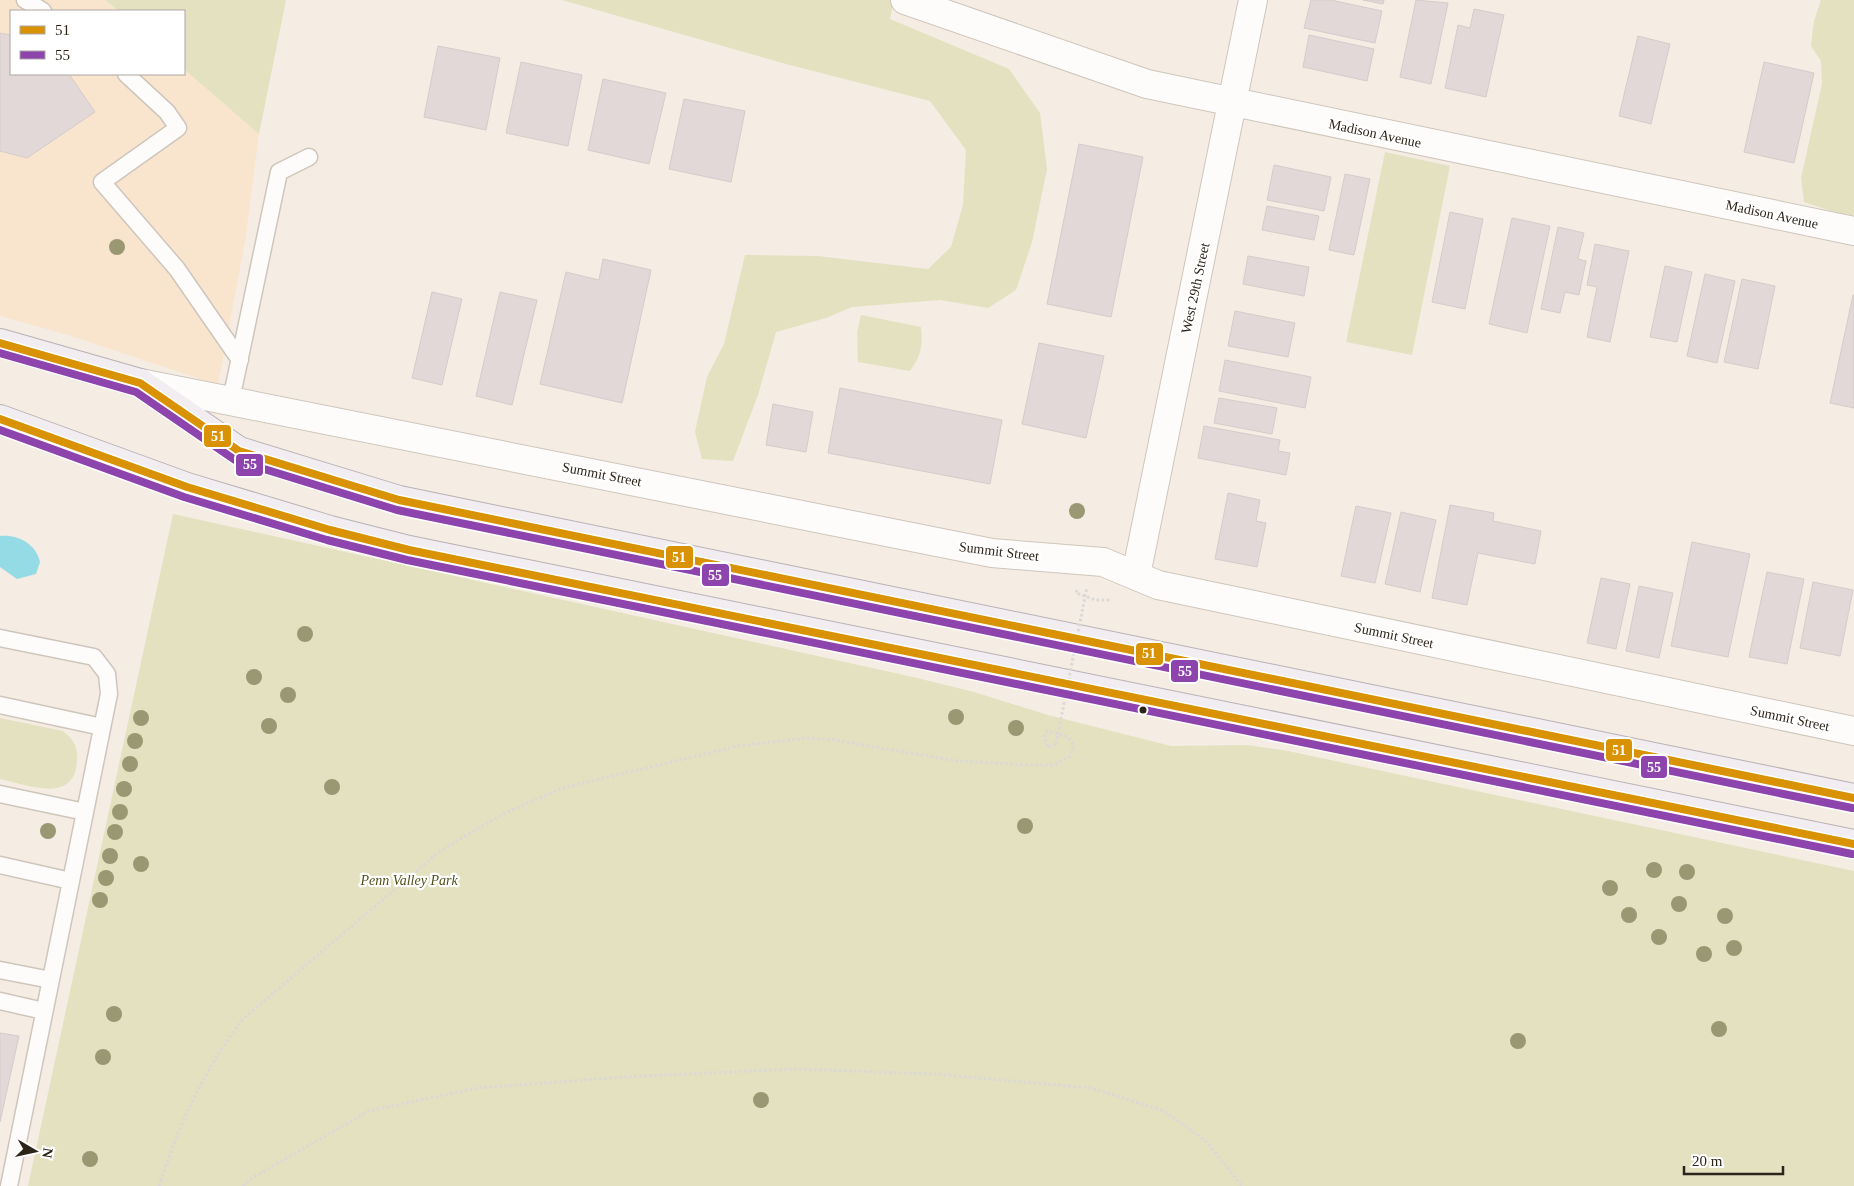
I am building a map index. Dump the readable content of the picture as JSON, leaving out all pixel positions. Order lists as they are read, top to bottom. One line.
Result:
{"streets":{"street":["Madison Avenue","West 29th Street","Summit Street"]},"crossings":[["Madison Avenue","West 29th Street"],["West 29th Street","Summit Street"]],"parks":["Penn Valley Park"],"lines":["transit line 51","transit line 55"],"legend":["51","55"],"scale_bar":"20 m","north":"right"}
